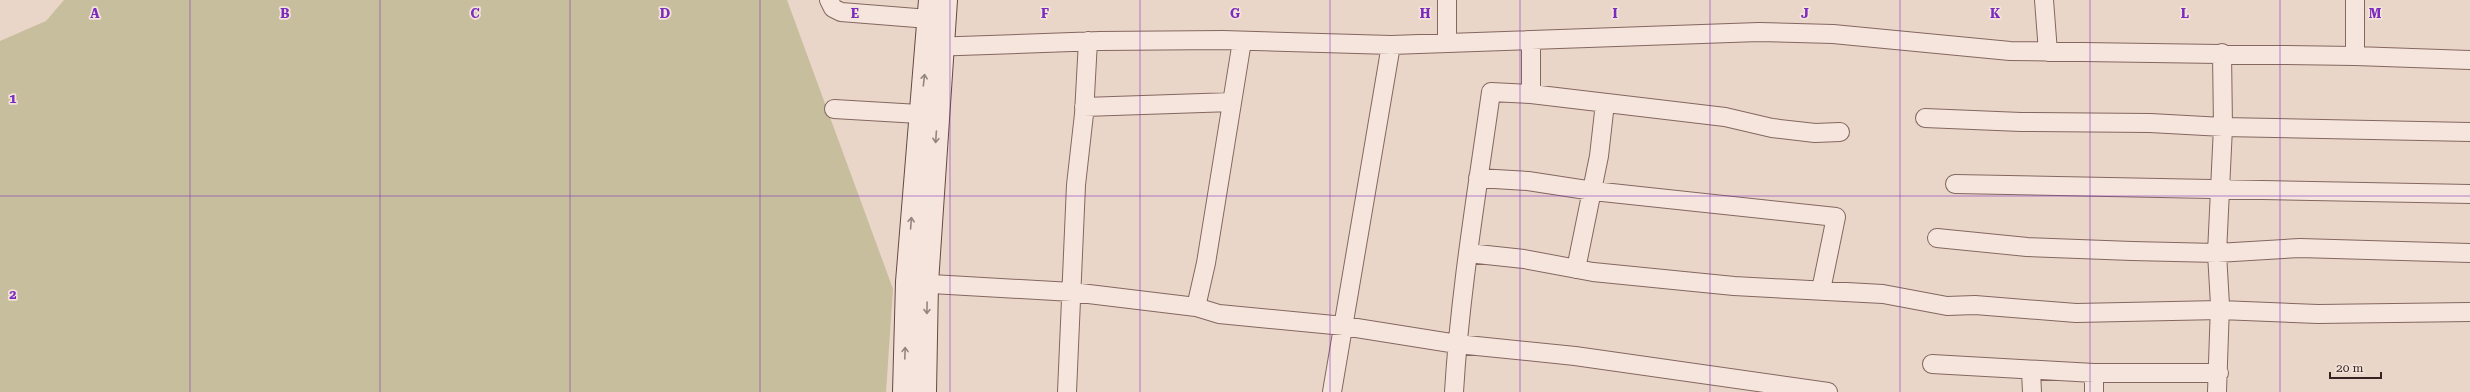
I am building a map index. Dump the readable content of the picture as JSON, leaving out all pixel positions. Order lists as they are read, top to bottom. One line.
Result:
{"scale_bar":"20 m","grid":{"columns":["A","B","C","D","E","F","G","H","I","J","K","L","M"],"rows":["1","2"]}}
